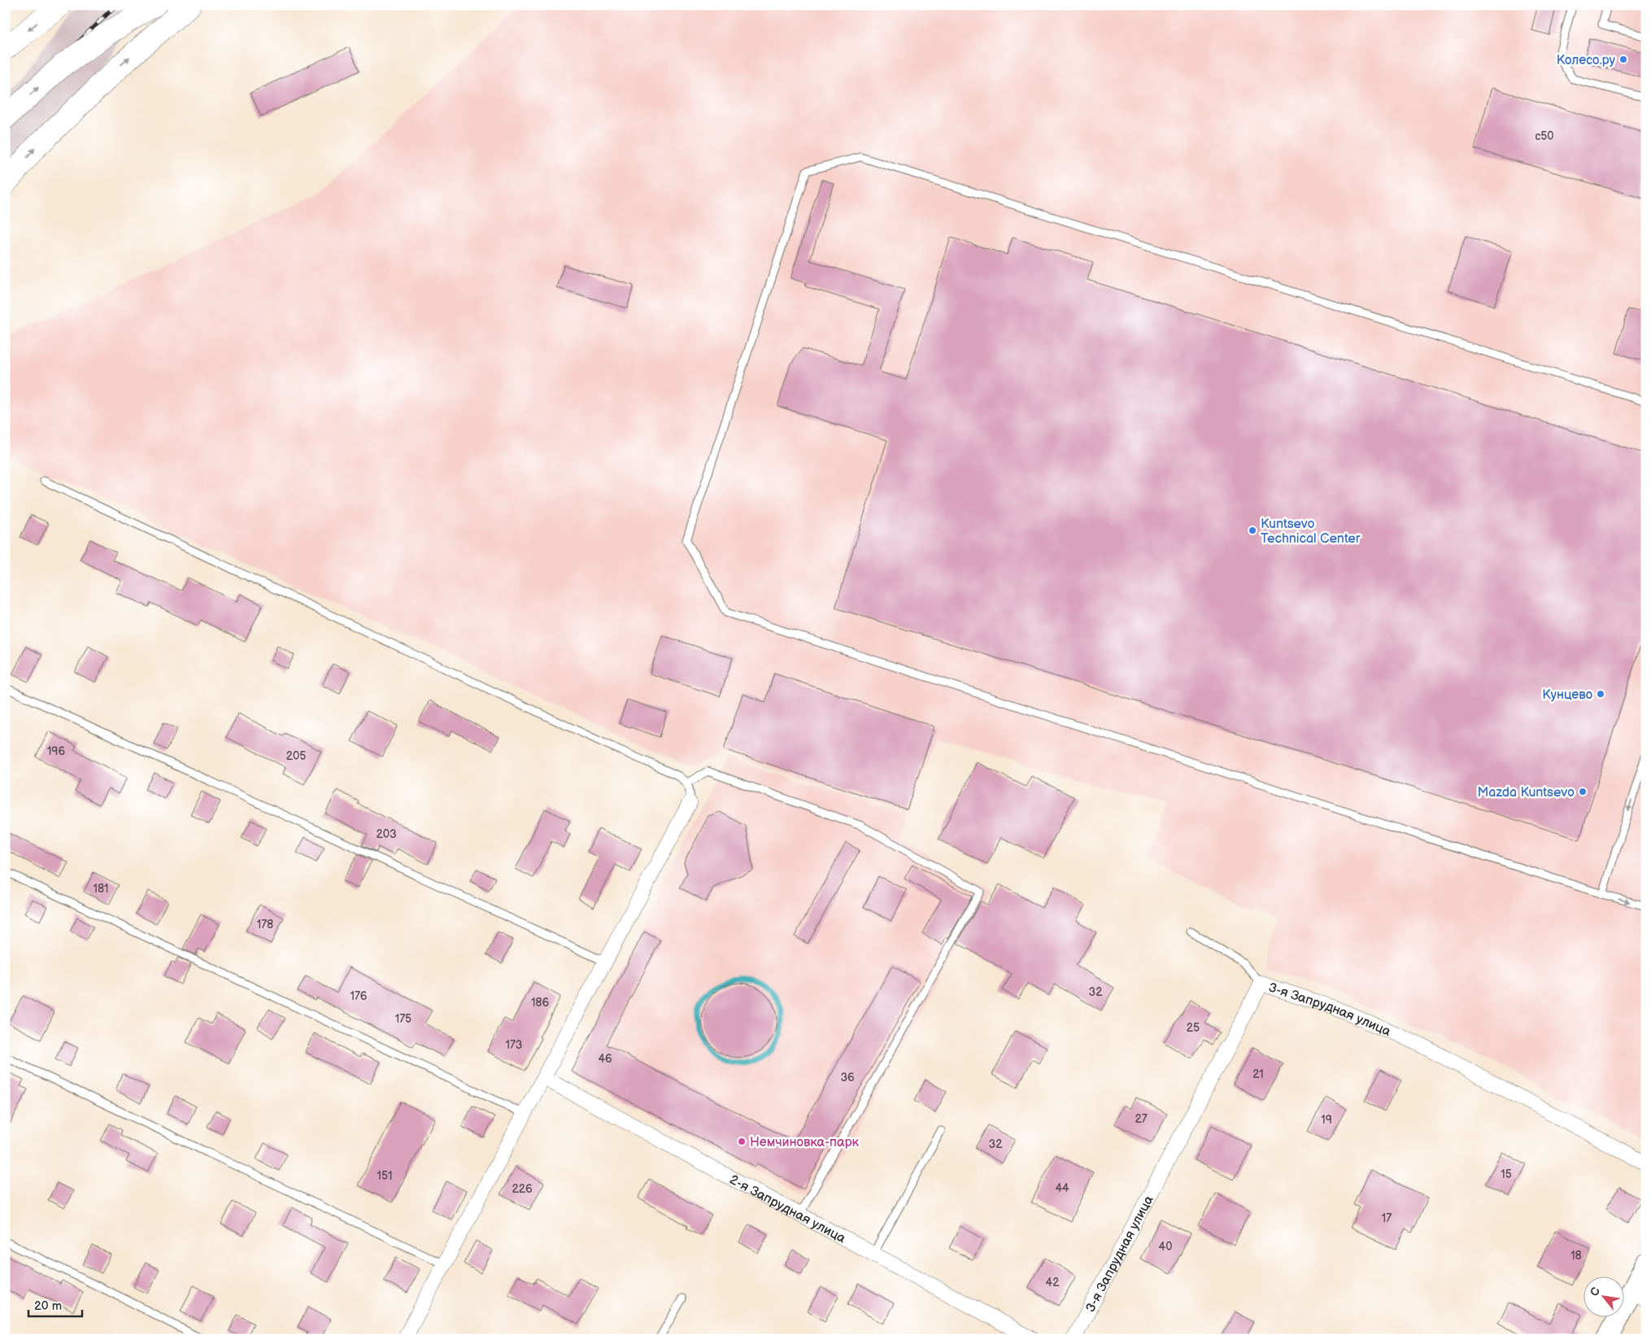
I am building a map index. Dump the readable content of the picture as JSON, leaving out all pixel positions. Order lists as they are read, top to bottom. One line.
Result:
{"streets":{"street":["3-я Запрудная улица","2-я Запрудная улица"]},"places":["Колесо.ру","Kuntsevo Technical Center","Кунцево","Mazda Kuntsevo","Немчиновка-парк"],"house_numbers":["с50","196","205","203","181","178","32","176","186","175","25","173","46","21","36","27","19","32","15","151","44","226","17","40","18","42"],"scale_bar":"20 m","north":"top left"}
